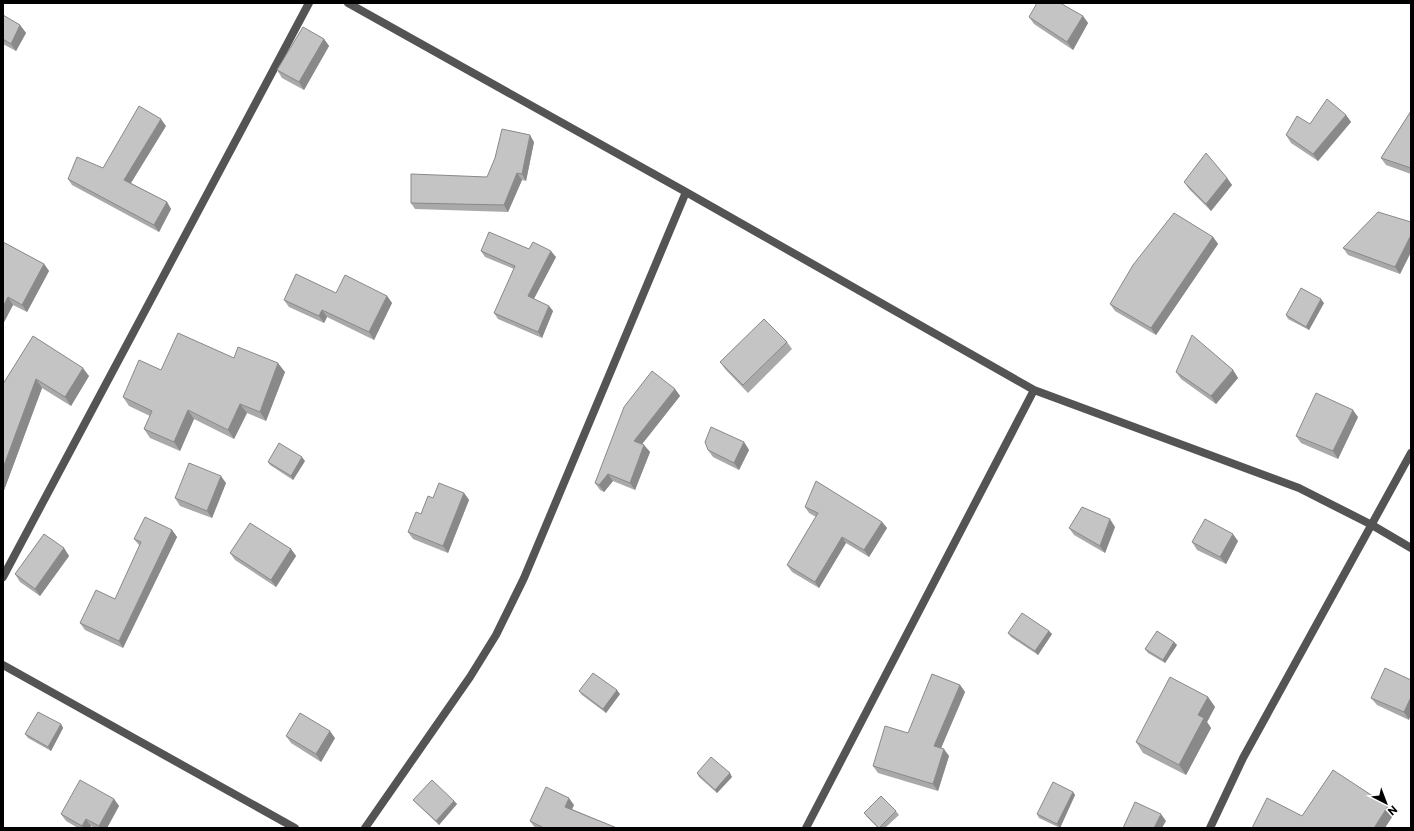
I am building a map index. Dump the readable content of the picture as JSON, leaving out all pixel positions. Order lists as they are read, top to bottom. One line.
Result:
{"north":"bottom right"}
